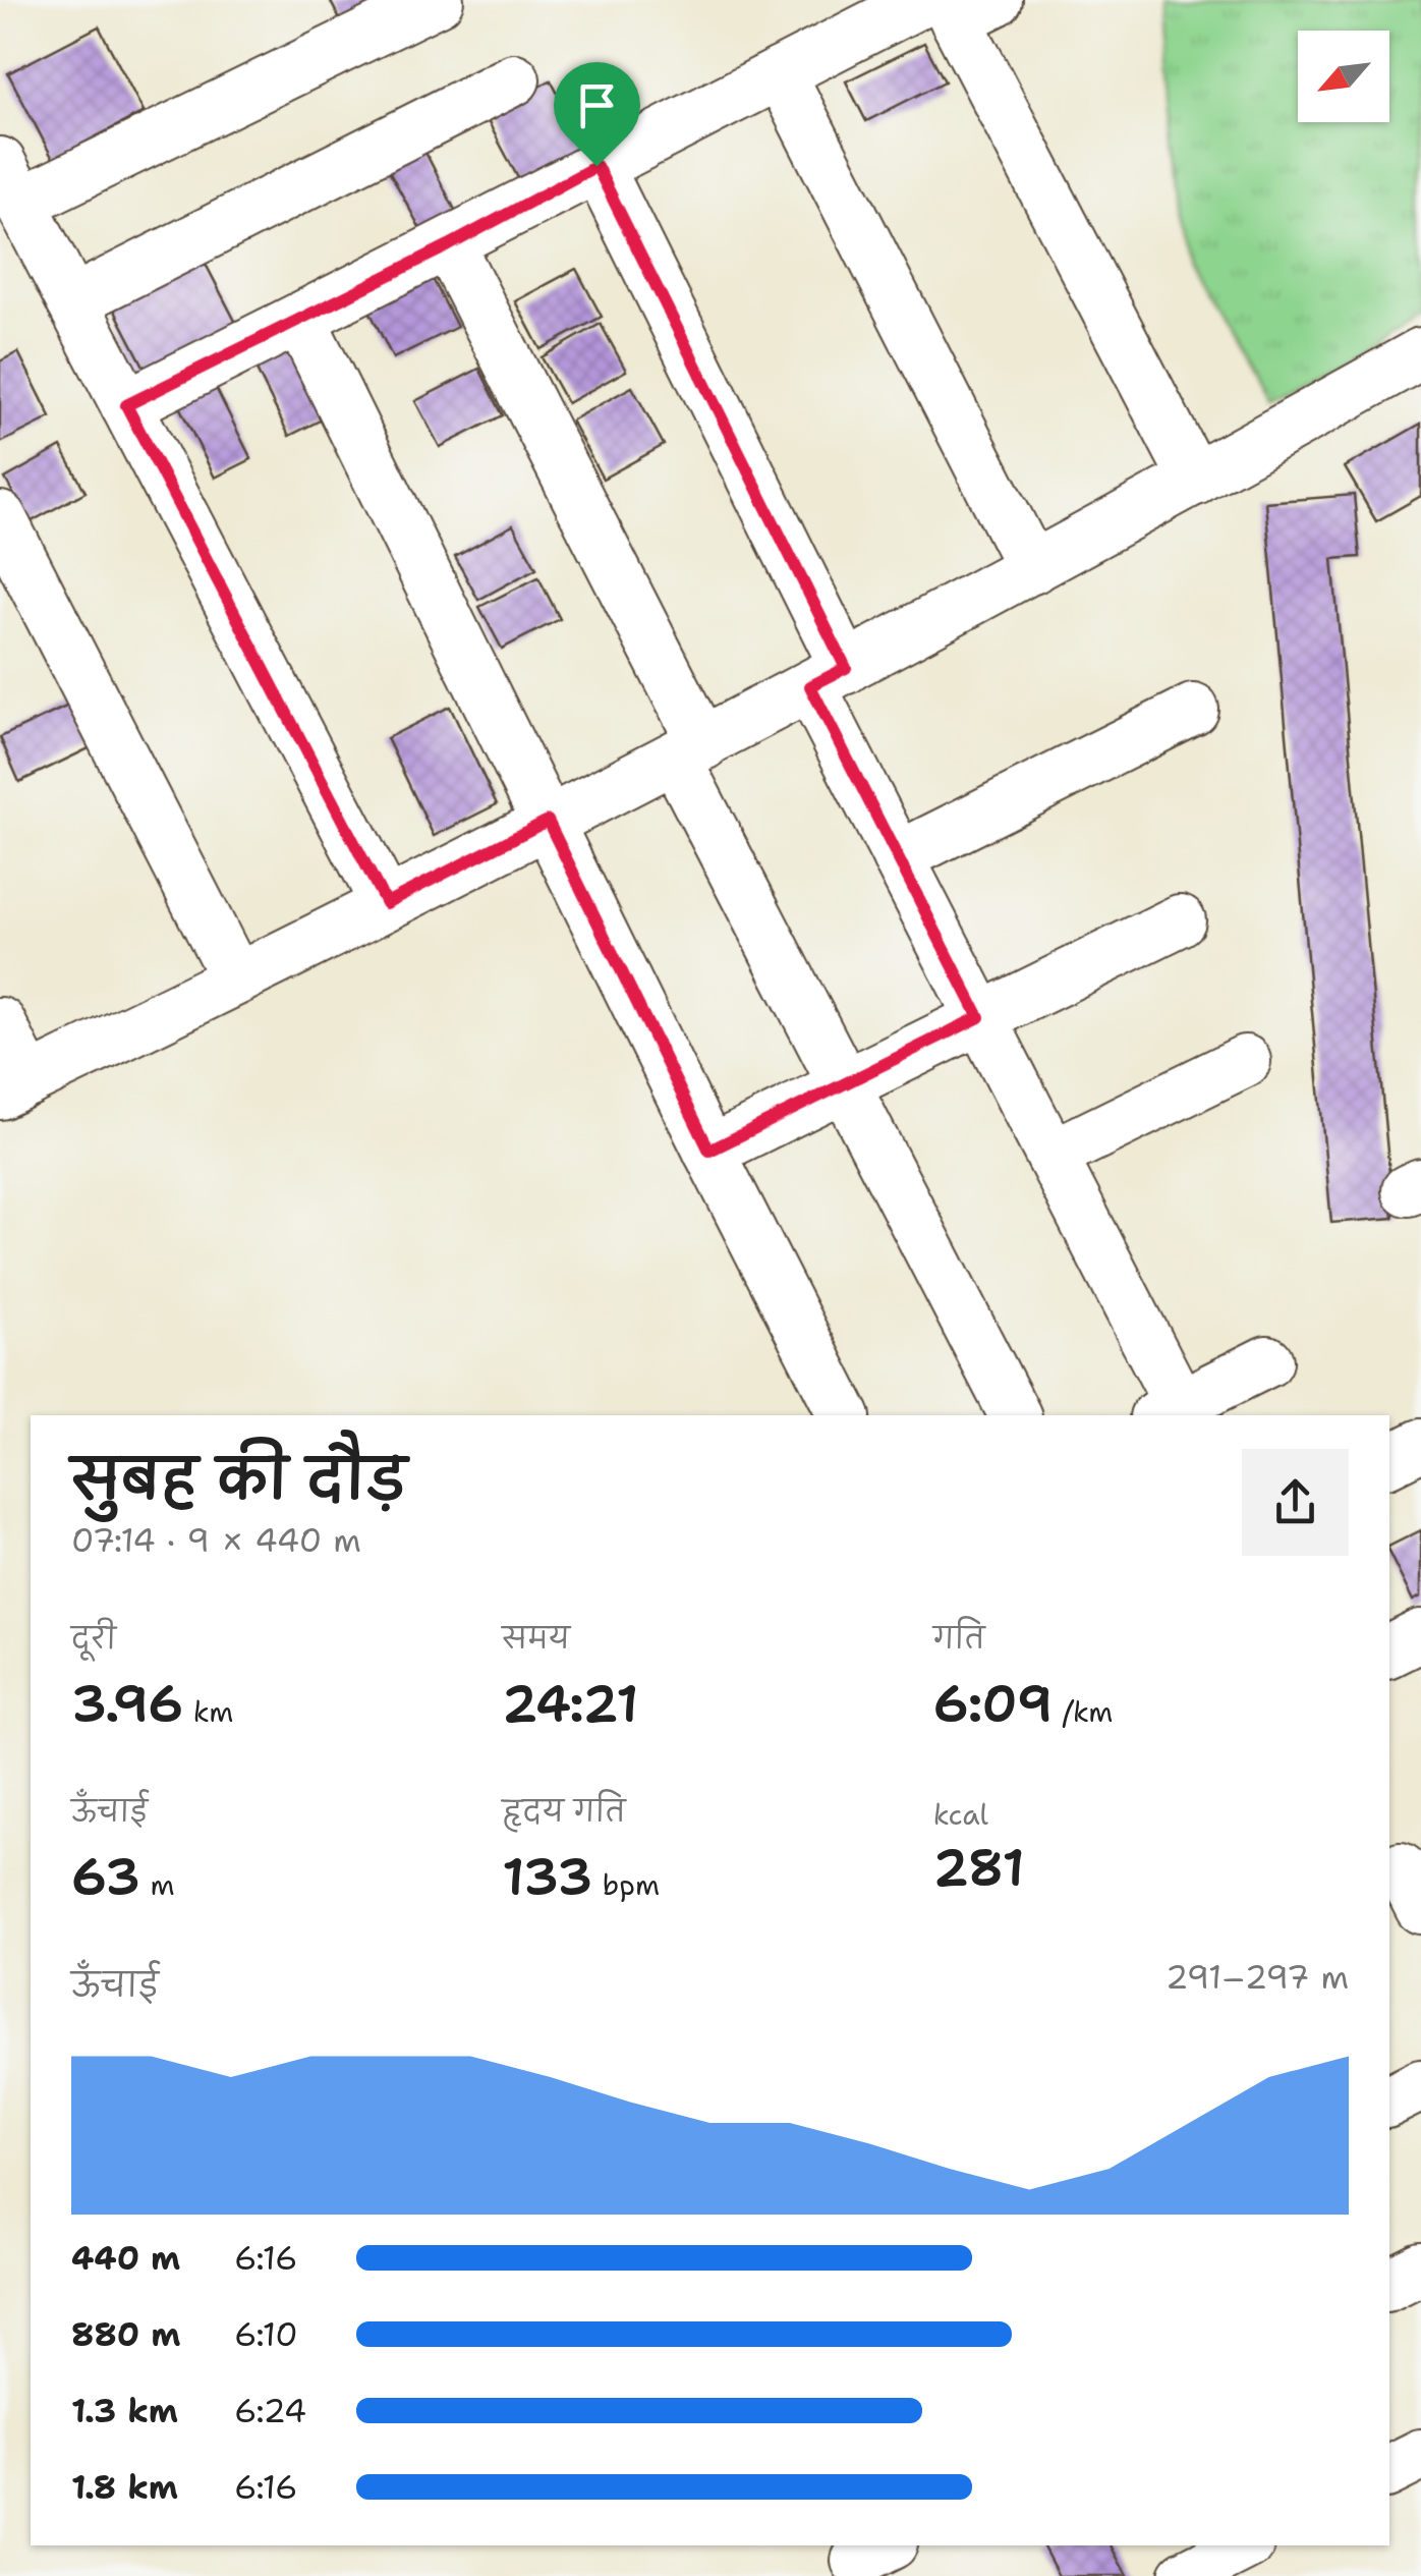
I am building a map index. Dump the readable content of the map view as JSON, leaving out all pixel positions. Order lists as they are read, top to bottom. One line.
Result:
{"north":"bottom left","page":{"heading":["सुबह की दौड़","07:14 · 9 × 440 m"],"stats":[["दूरी","3.96 km"],["समय","24:21"],["गति","6:09 /km"],["ऊँचाई","63 m"],["हृदय गति","133 bpm"],["kcal","281"]],"chart":["ऊँचाई","291–297 m"],"list":[{"name":"440 m","note":"6:16"},{"name":"880 m","note":"6:10"},{"name":"1.3 km","note":"6:24"},{"name":"1.8 km","note":"6:16"}]}}
